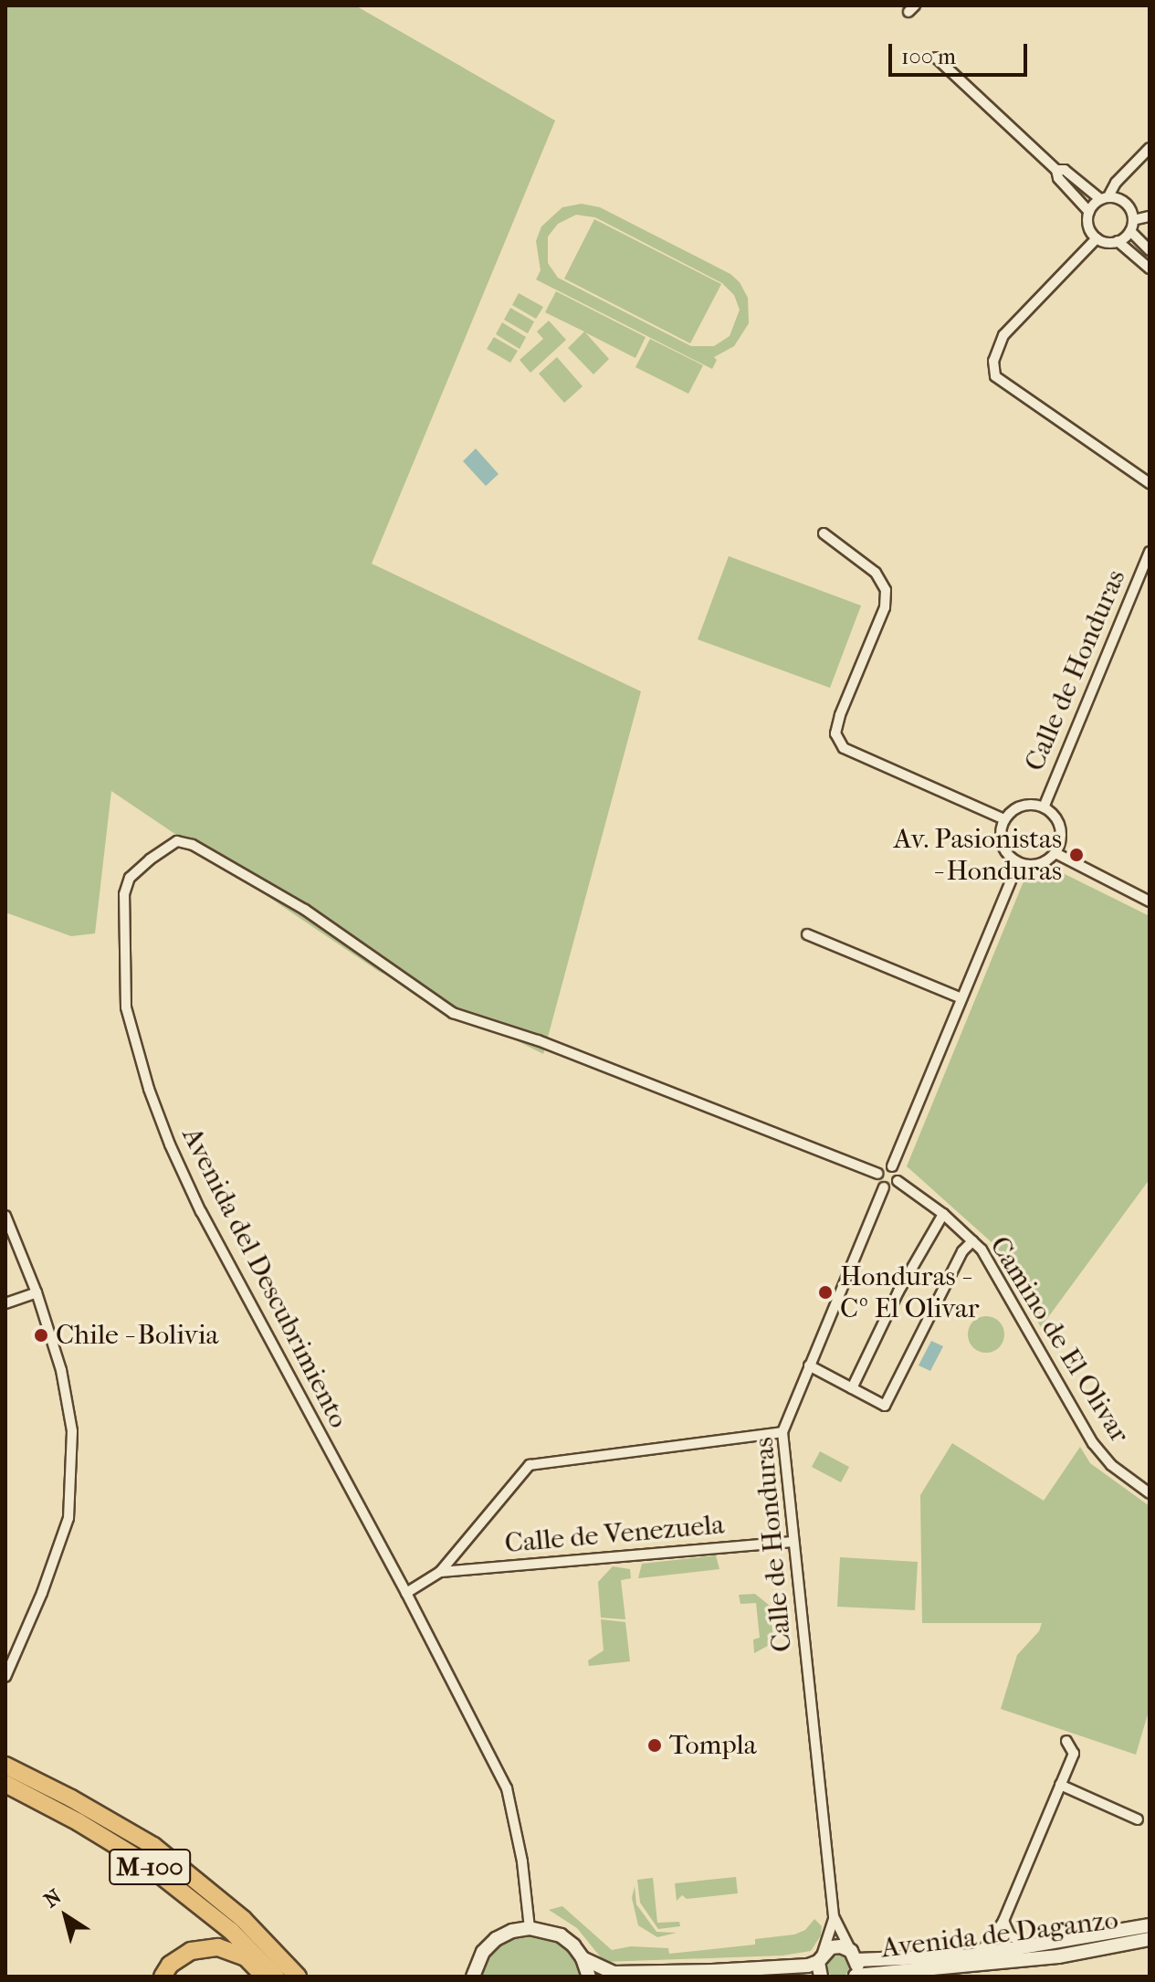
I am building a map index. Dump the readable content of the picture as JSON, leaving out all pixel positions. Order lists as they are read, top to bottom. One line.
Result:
{"streets":{"highway":["M-100"],"main road":["Avenida de Daganzo"],"street":["Calle de Honduras","Avenida del Descubrimiento","Camino de El Olivar","Calle de Venezuela"]},"crossings":[["Calle de Honduras","Avenida del Descubrimiento"],["Calle de Honduras","Camino de El Olivar"],["Calle de Honduras","Calle de Venezuela"],["Calle de Honduras","Avenida de Daganzo"],["Avenida del Descubrimiento","Camino de El Olivar"]],"places":["Av. Pasionistas - Honduras","Honduras - Cº El Olivar","Chile - Bolivia","Tompla"],"scale_bar":"100 m","north":"top left"}
